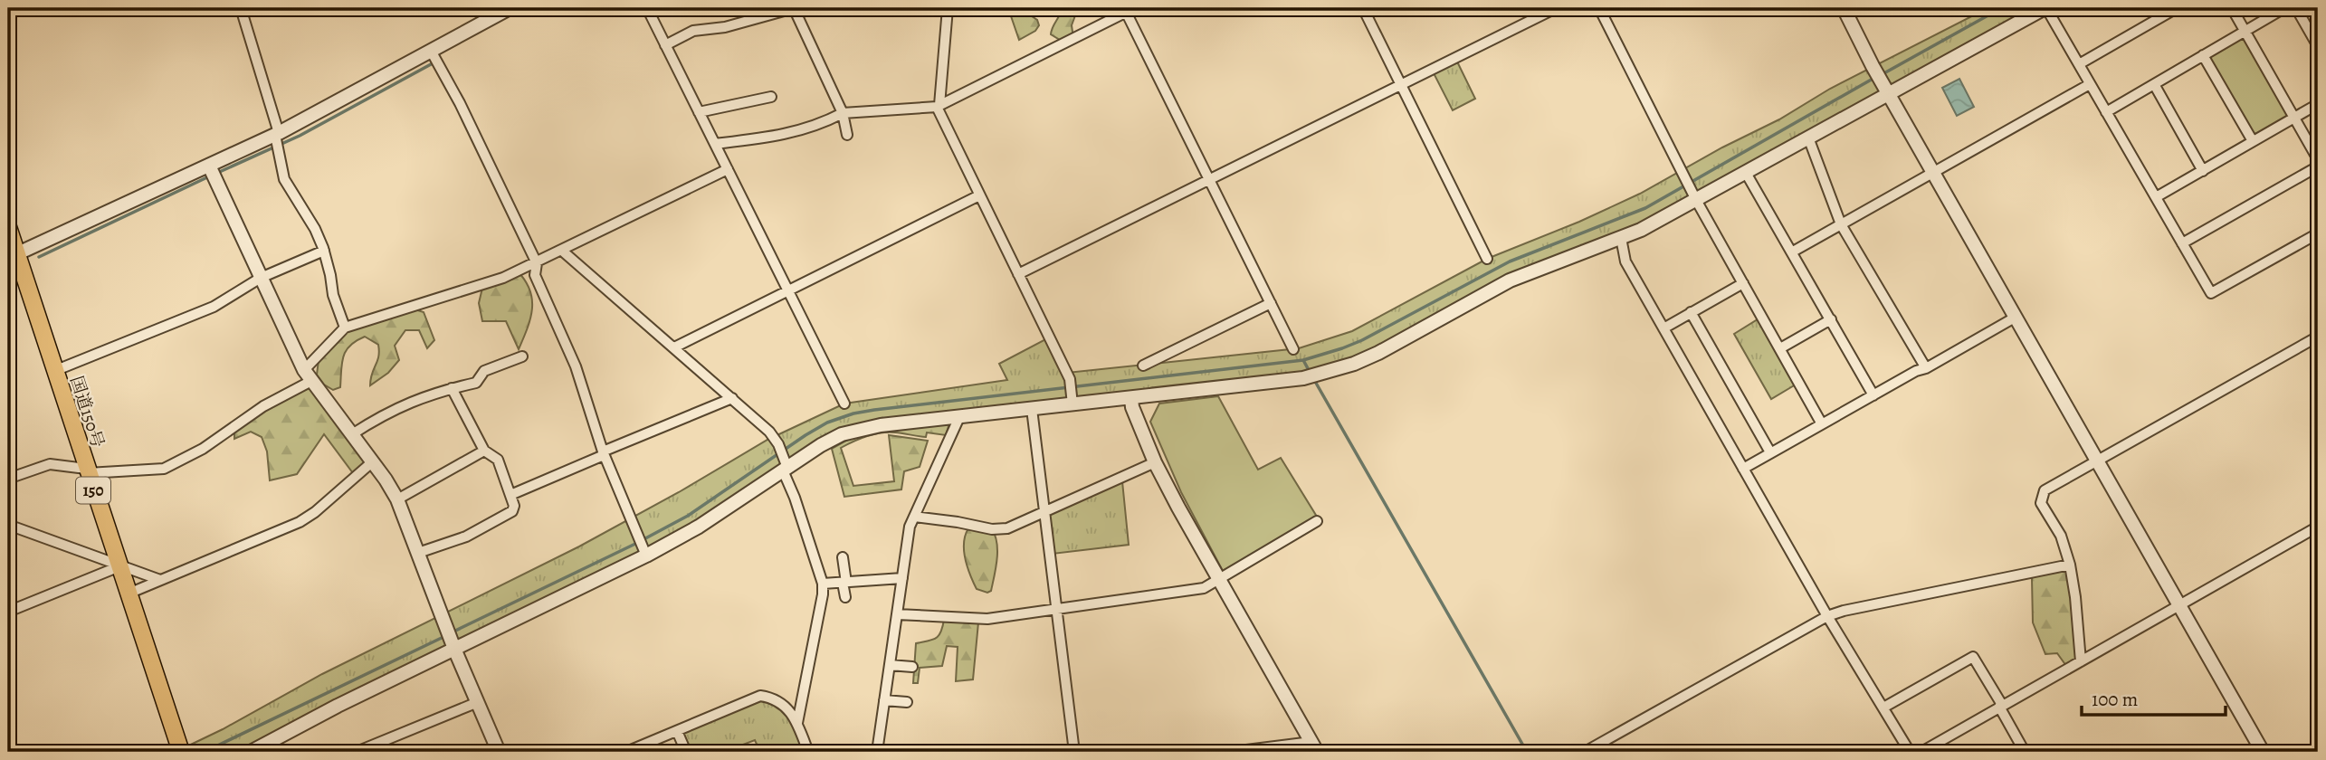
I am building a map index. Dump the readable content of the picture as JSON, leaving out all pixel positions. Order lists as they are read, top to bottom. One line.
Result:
{"streets":{"highway":["国道150号","150"]},"scale_bar":"100 m"}
